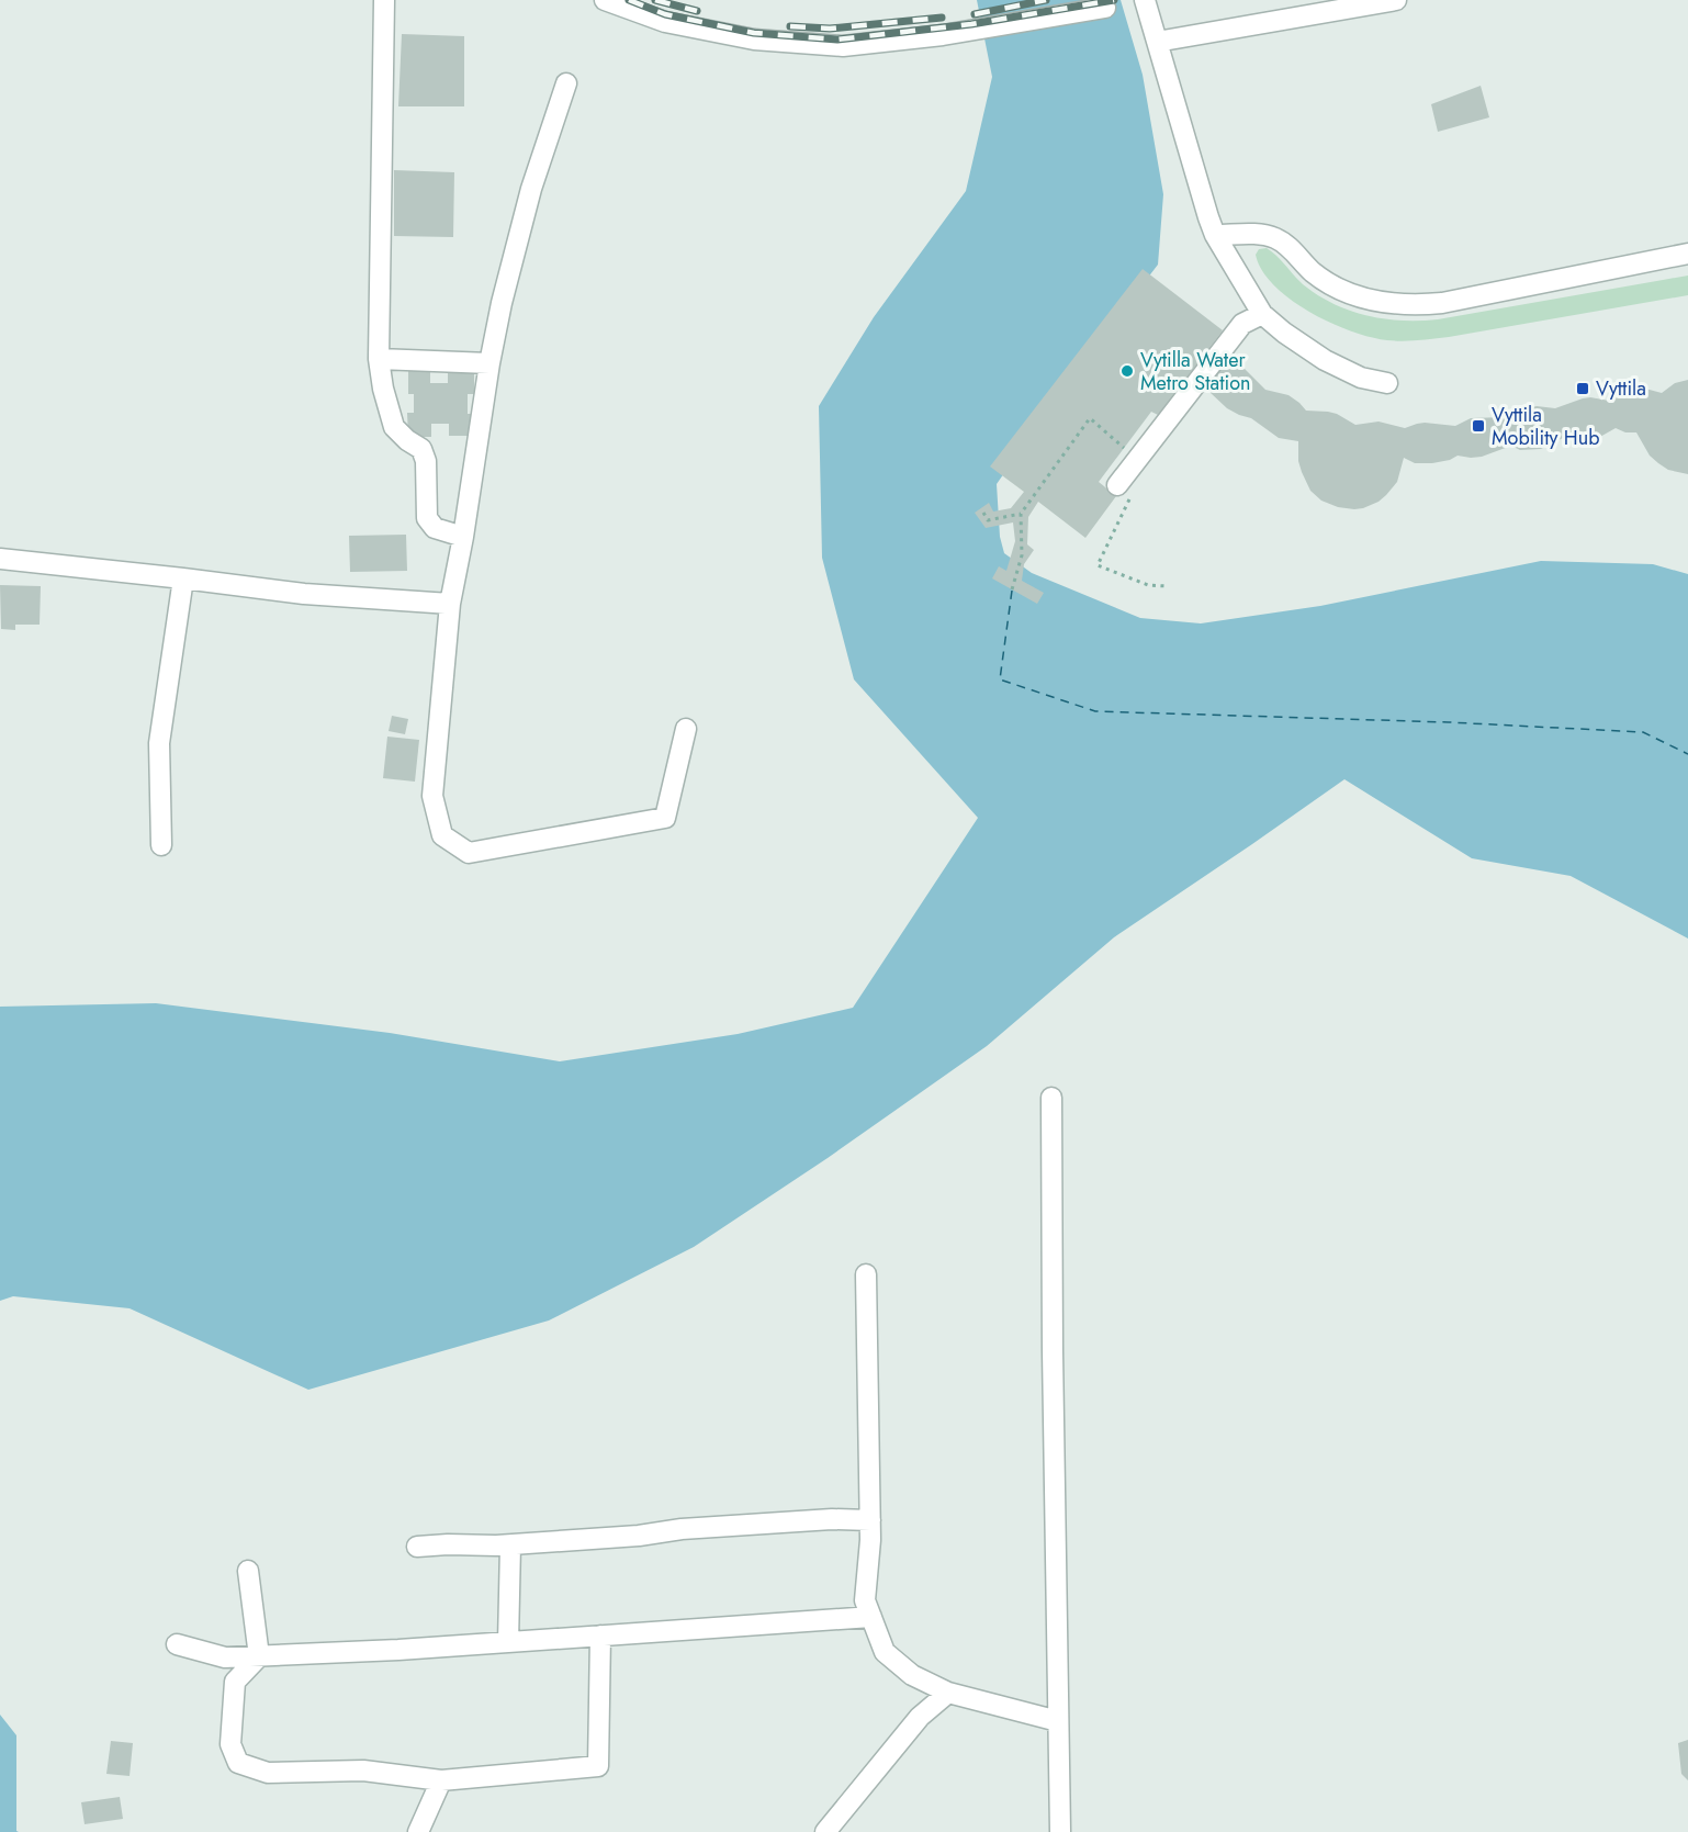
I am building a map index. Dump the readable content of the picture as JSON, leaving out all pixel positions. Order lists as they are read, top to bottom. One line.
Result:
{"places":{"other":["Vytilla Water Metro Station"],"transit":["Vyttila","Vyttila Mobility Hub"]}}
